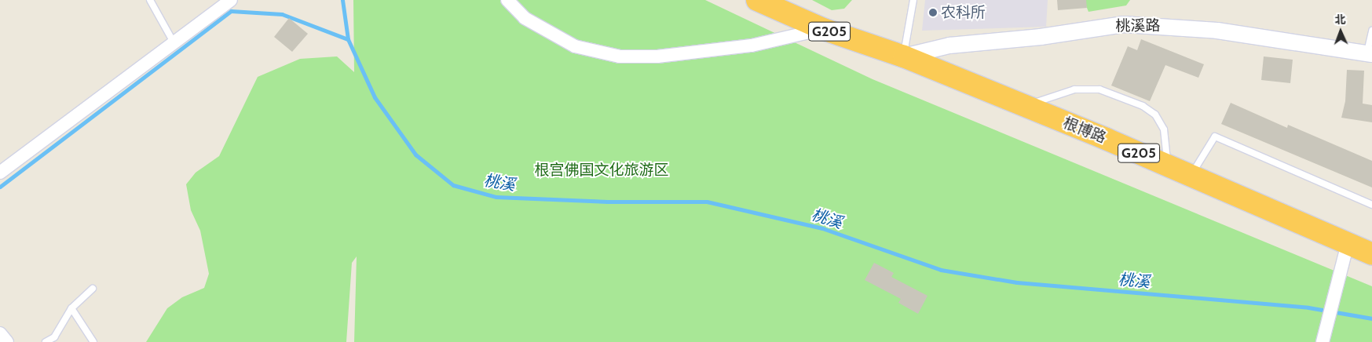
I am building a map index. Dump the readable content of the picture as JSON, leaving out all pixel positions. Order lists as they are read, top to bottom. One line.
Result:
{"streets":{"highway":["G205","根博路"],"street":["桃溪路"]},"crossings":[["桃溪路","G205"],["桃溪路","根博路"],["G205","根博路"]],"water":["桃溪"],"parks":["根宫佛国文化旅游区"],"places":["农科所"],"north":"top"}
